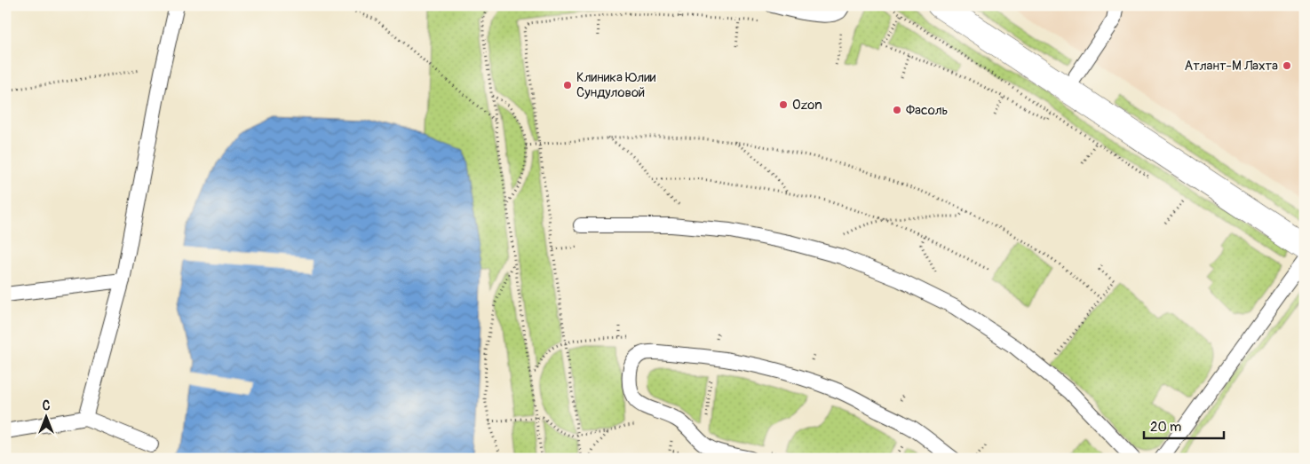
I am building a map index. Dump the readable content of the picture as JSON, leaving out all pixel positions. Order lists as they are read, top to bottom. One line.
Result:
{"places":["Атлант-М Лахта","Клиника Юлии Сундуловой","Ozon","Фасоль"],"scale_bar":"20 m","north":"top"}
